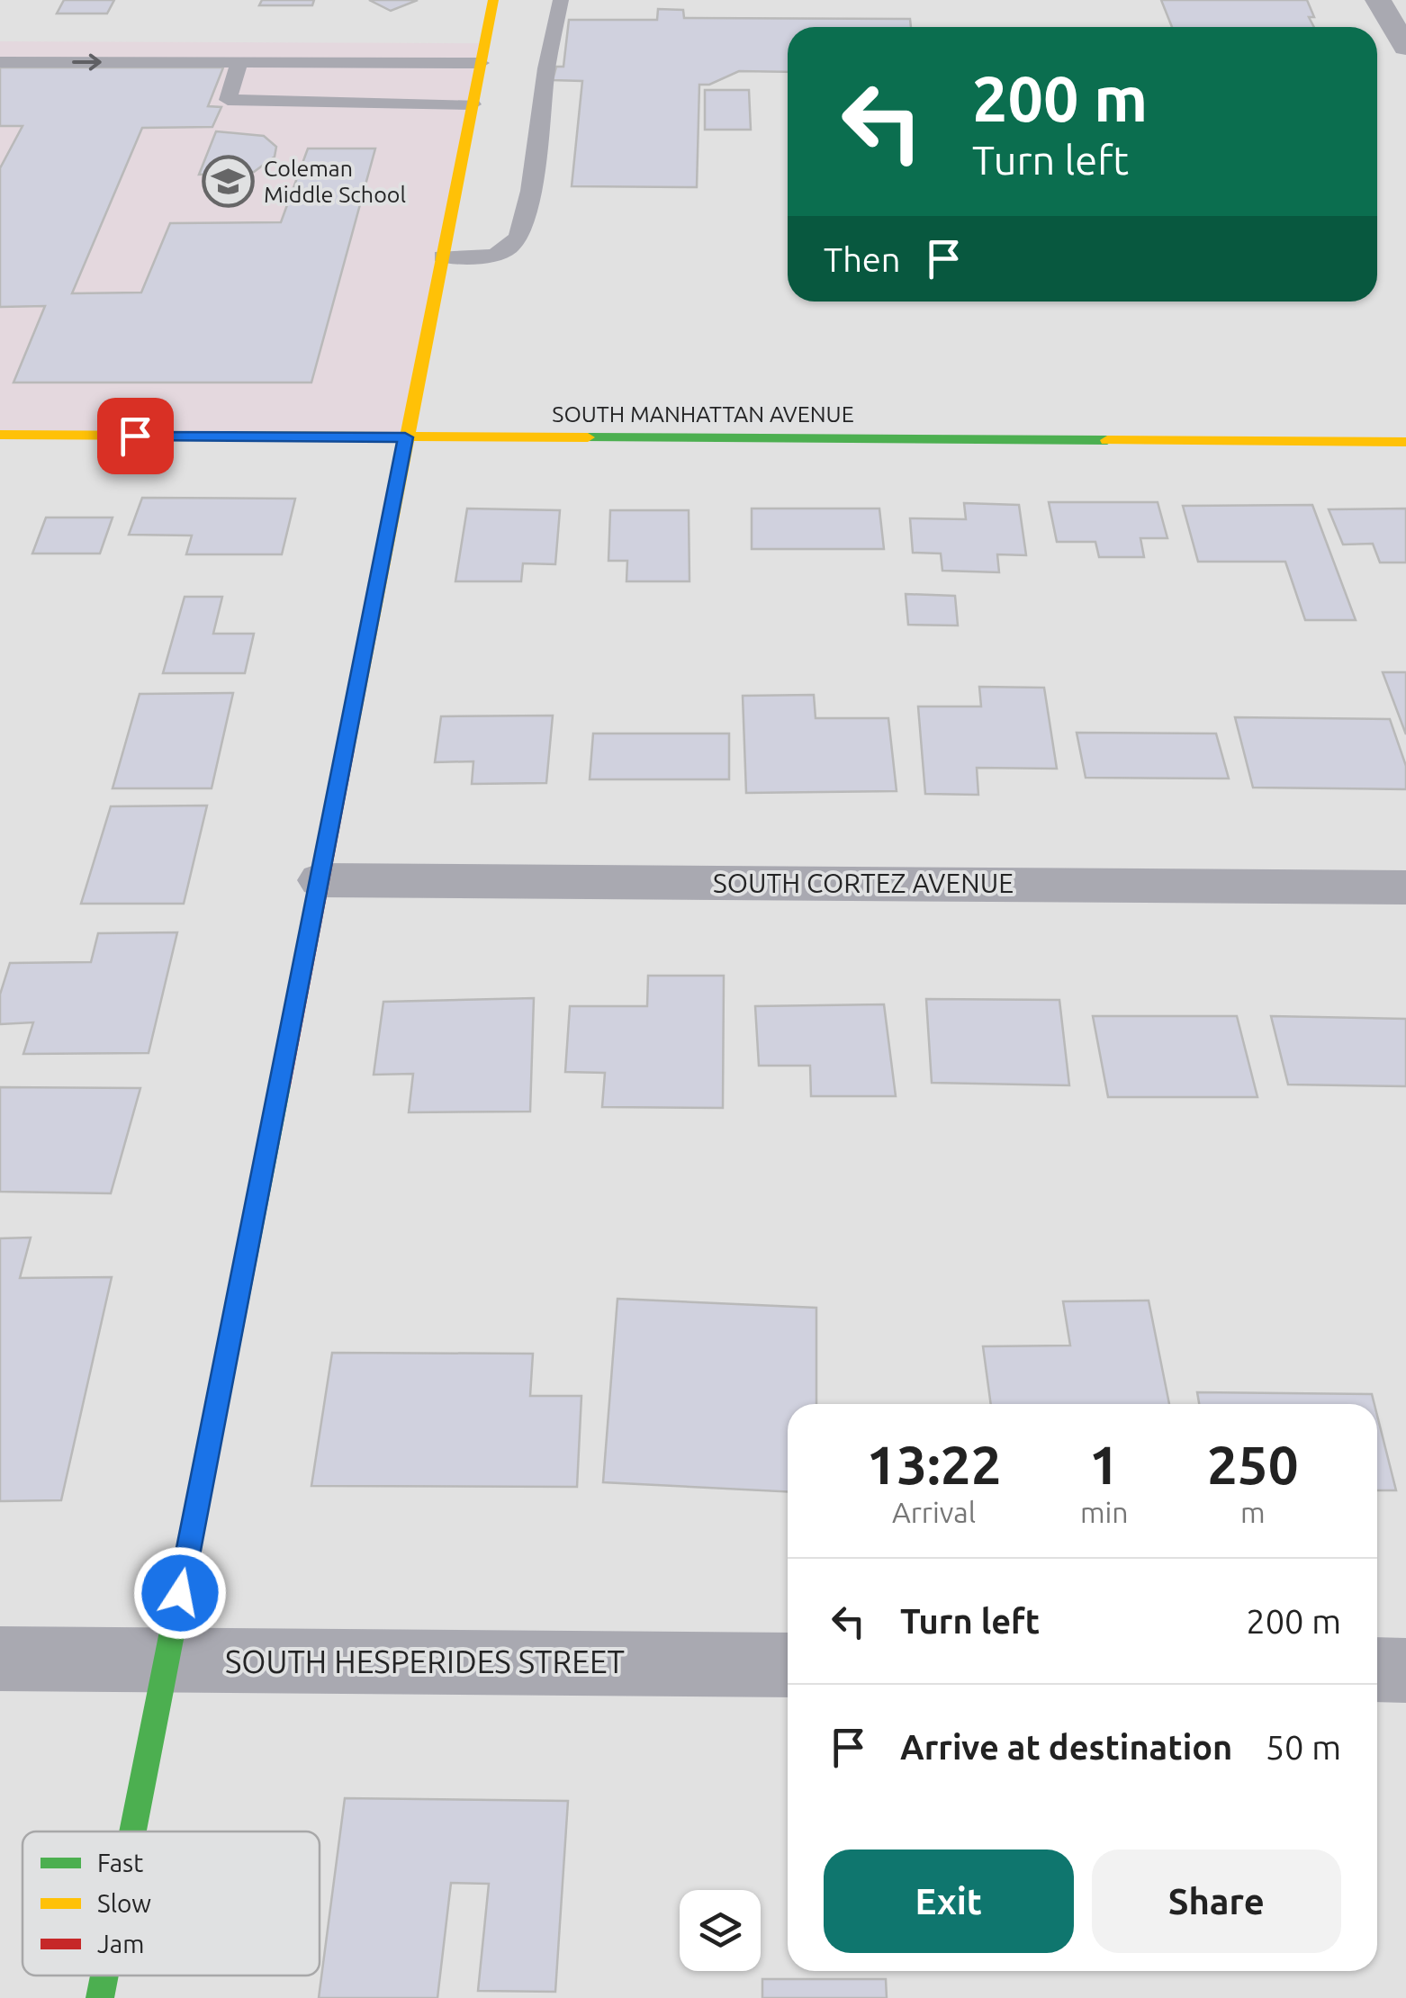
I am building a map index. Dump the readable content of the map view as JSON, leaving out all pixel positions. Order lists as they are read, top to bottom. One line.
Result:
{"streets":{"street":["SOUTH MANHATTAN AVENUE","SOUTH CORTEZ AVENUE","SOUTH HESPERIDES STREET"]},"places":{"school or university":["Coleman Middle School"]},"legend":["Fast","Slow","Jam"],"page":{"turn":["200 m","Turn left"],"then":"Then","eta":["13:22","Arrival","1","min","250","m"],"list":[{"name":"Turn left","value":"200 m"},{"name":"Arrive at destination","value":"50 m"}],"buttons":["Exit","Share"]}}
